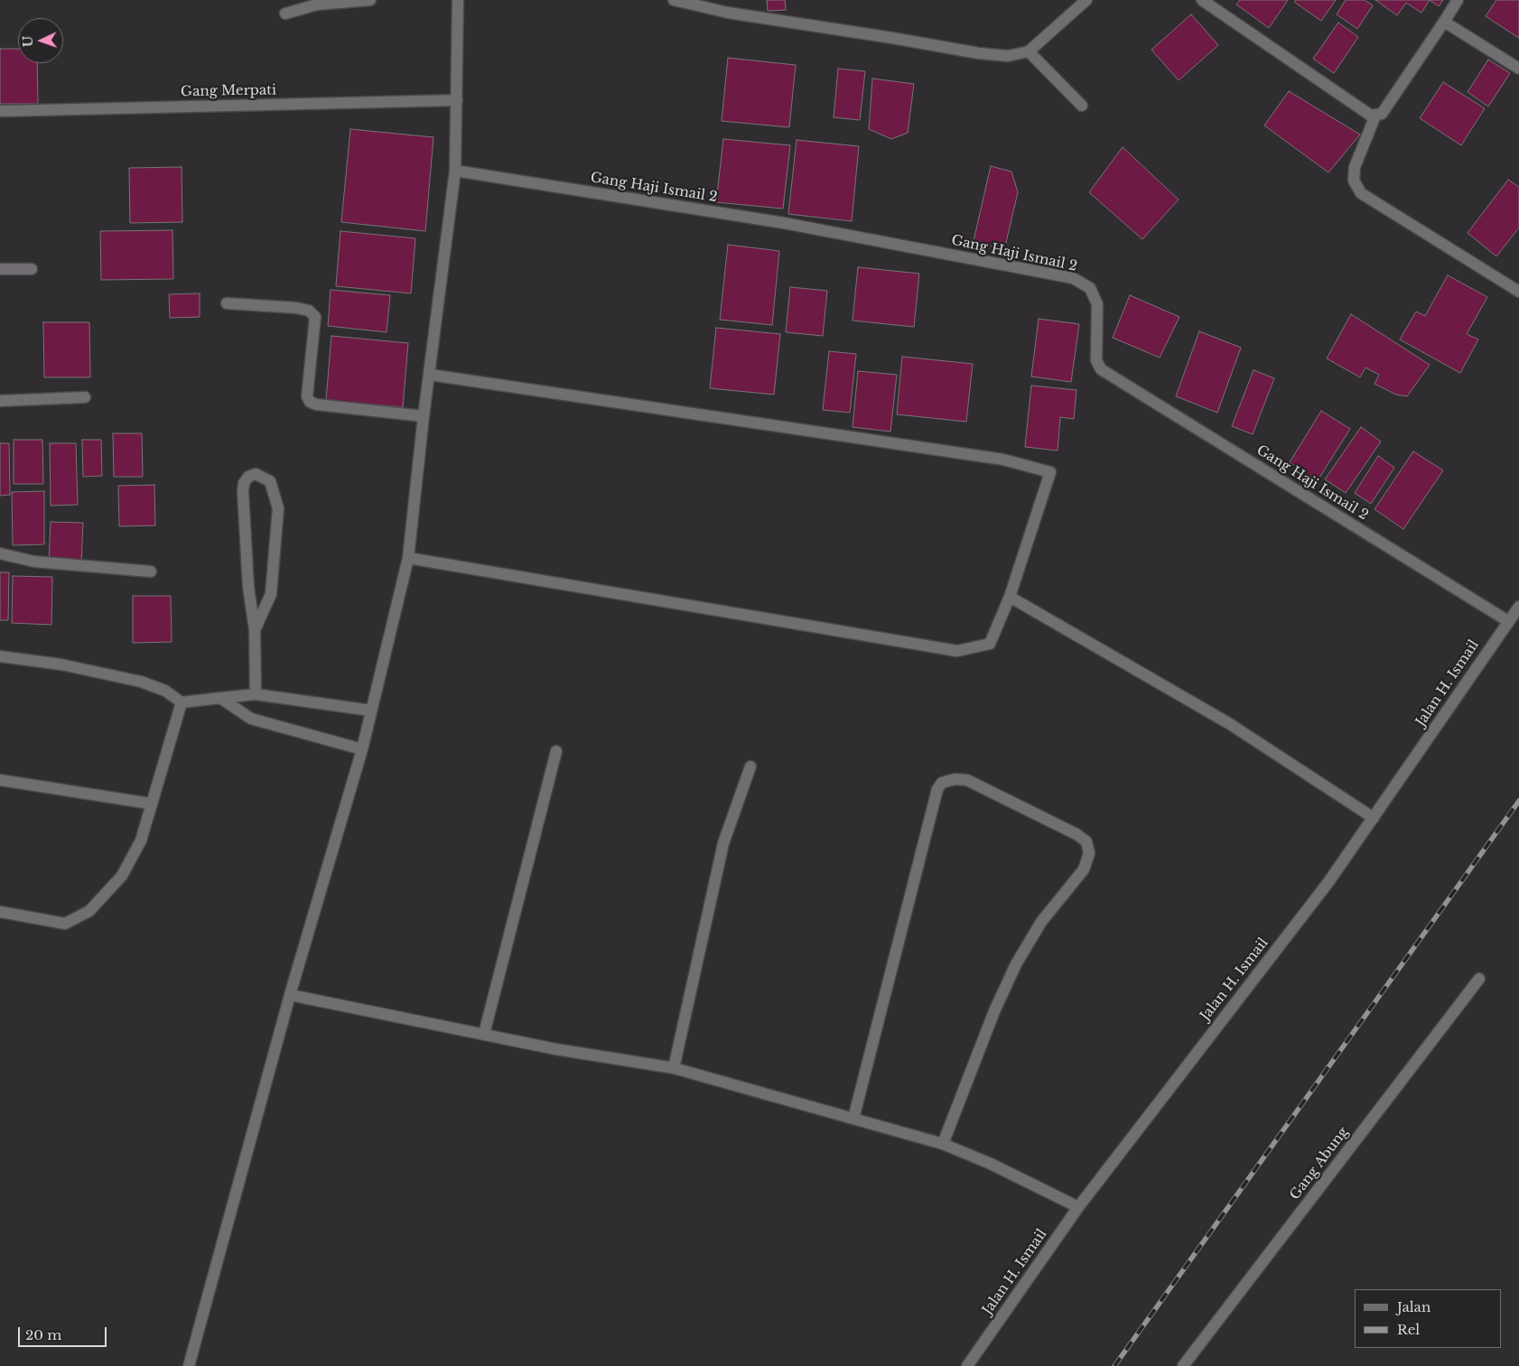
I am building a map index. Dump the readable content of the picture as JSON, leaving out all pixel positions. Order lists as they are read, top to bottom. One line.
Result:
{"streets":{"street":["Gang Merpati","Gang Haji Ismail 2","Jalan H. Ismail","Gang Abung"]},"crossings":[["Gang Haji Ismail 2","Jalan H. Ismail"]],"legend":["Jalan","Rel"],"scale_bar":"20 m","north":"left"}
